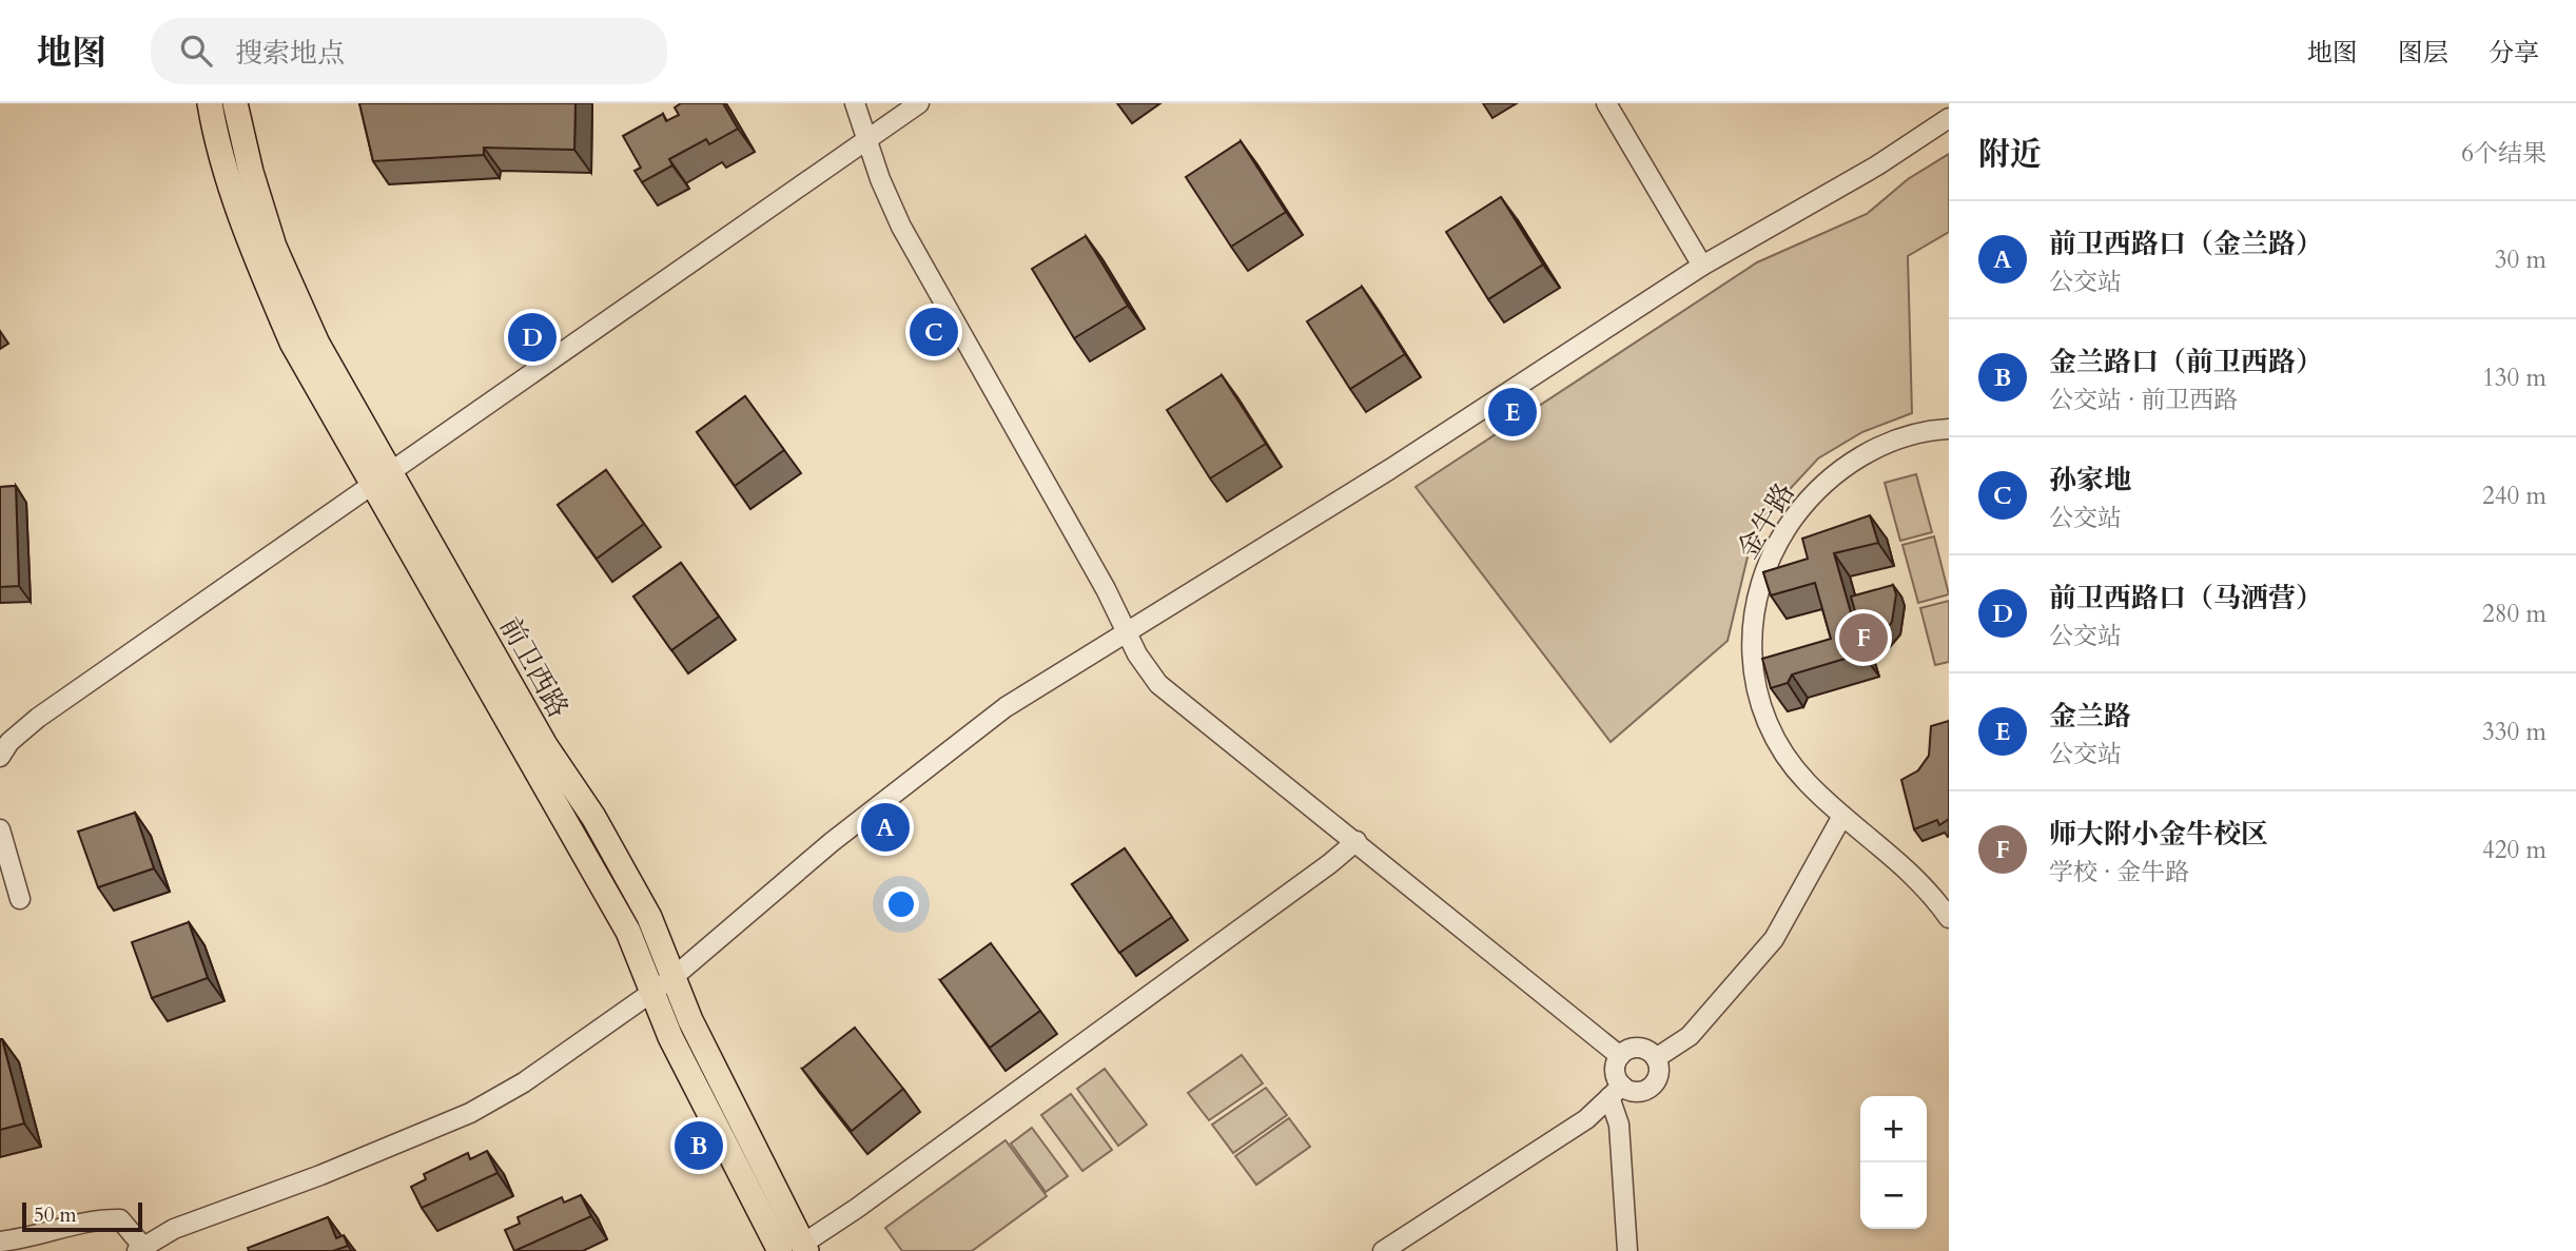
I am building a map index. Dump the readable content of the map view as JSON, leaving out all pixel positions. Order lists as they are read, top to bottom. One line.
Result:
{"streets":{"main road":["前卫西路"],"street":["金牛路"]},"scale_bar":"50 m","page":{"header":"地图","search":"搜索地点","nav":["地图","图层","分享"],"heading":["附近","6个结果"],"list":[{"mark":"A","name":"前卫西路口（金兰路）","note":"公交站","value":"30 m"},{"mark":"B","name":"金兰路口（前卫西路）","note":"公交站 · 前卫西路","value":"130 m"},{"mark":"C","name":"孙家地","note":"公交站","value":"240 m"},{"mark":"D","name":"前卫西路口（马洒营）","note":"公交站","value":"280 m"},{"mark":"E","name":"金兰路","note":"公交站","value":"330 m"},{"mark":"F","name":"师大附小金牛校区","note":"学校 · 金牛路","value":"420 m"}],"pins":["C","D","E","F","A","B"],"map_buttons":["+","−"],"scale":"50 m"}}
